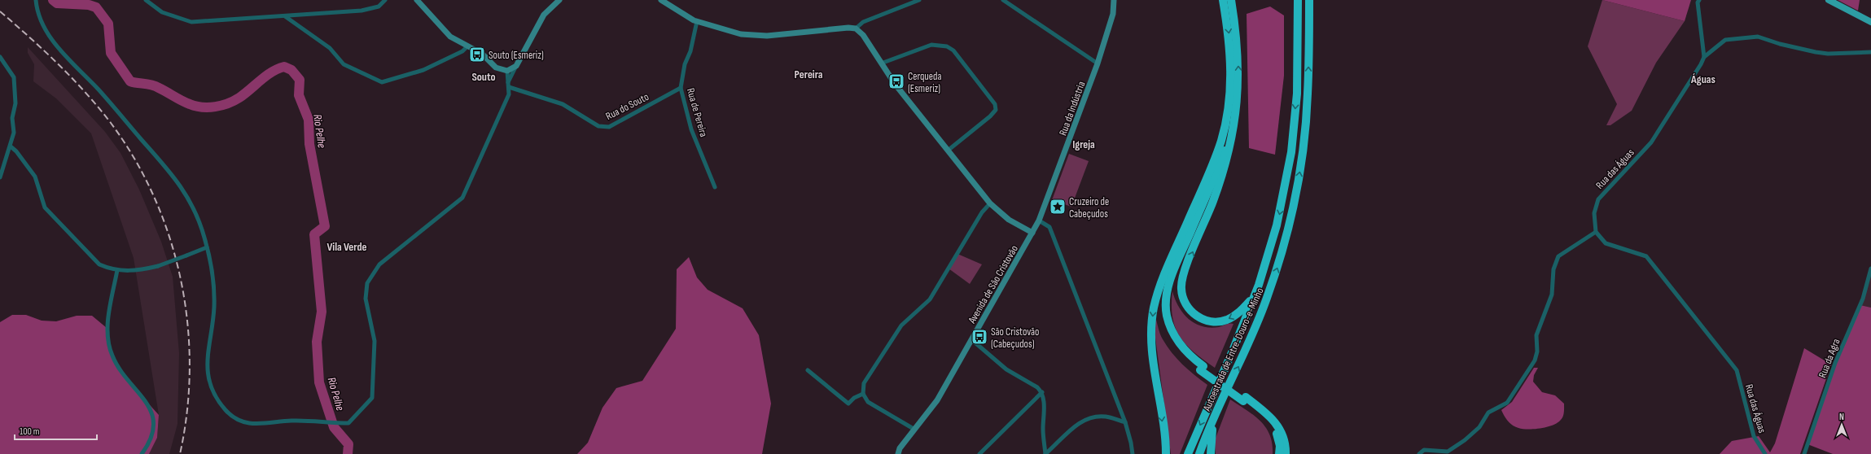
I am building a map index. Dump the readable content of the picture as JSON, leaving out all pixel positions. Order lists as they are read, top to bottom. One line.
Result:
{"streets":{"highway":["Autoestrada de Entre-Douro-e-Minho"],"street":["Rua do Souto","Rua da Indústria","Rua de Pereira","Rua das Águas","Avenida de São Cristovão","Rua da Agra"]},"crossings":[["Rua do Souto","Rua de Pereira"],["Rua da Indústria","Avenida de São Cristovão"]],"districts":["Pereira","Souto","Águas","Igreja","Vila Verde"],"water":["Rio Pelhe"],"places":{"bus stop":["Souto (Esmeriz)","Cerqueda (Esmeriz)","São Cristovão (Cabeçudos)"],"place":["Cruzeiro de Cabeçudos"]},"scale_bar":"100 m","north":"top"}
